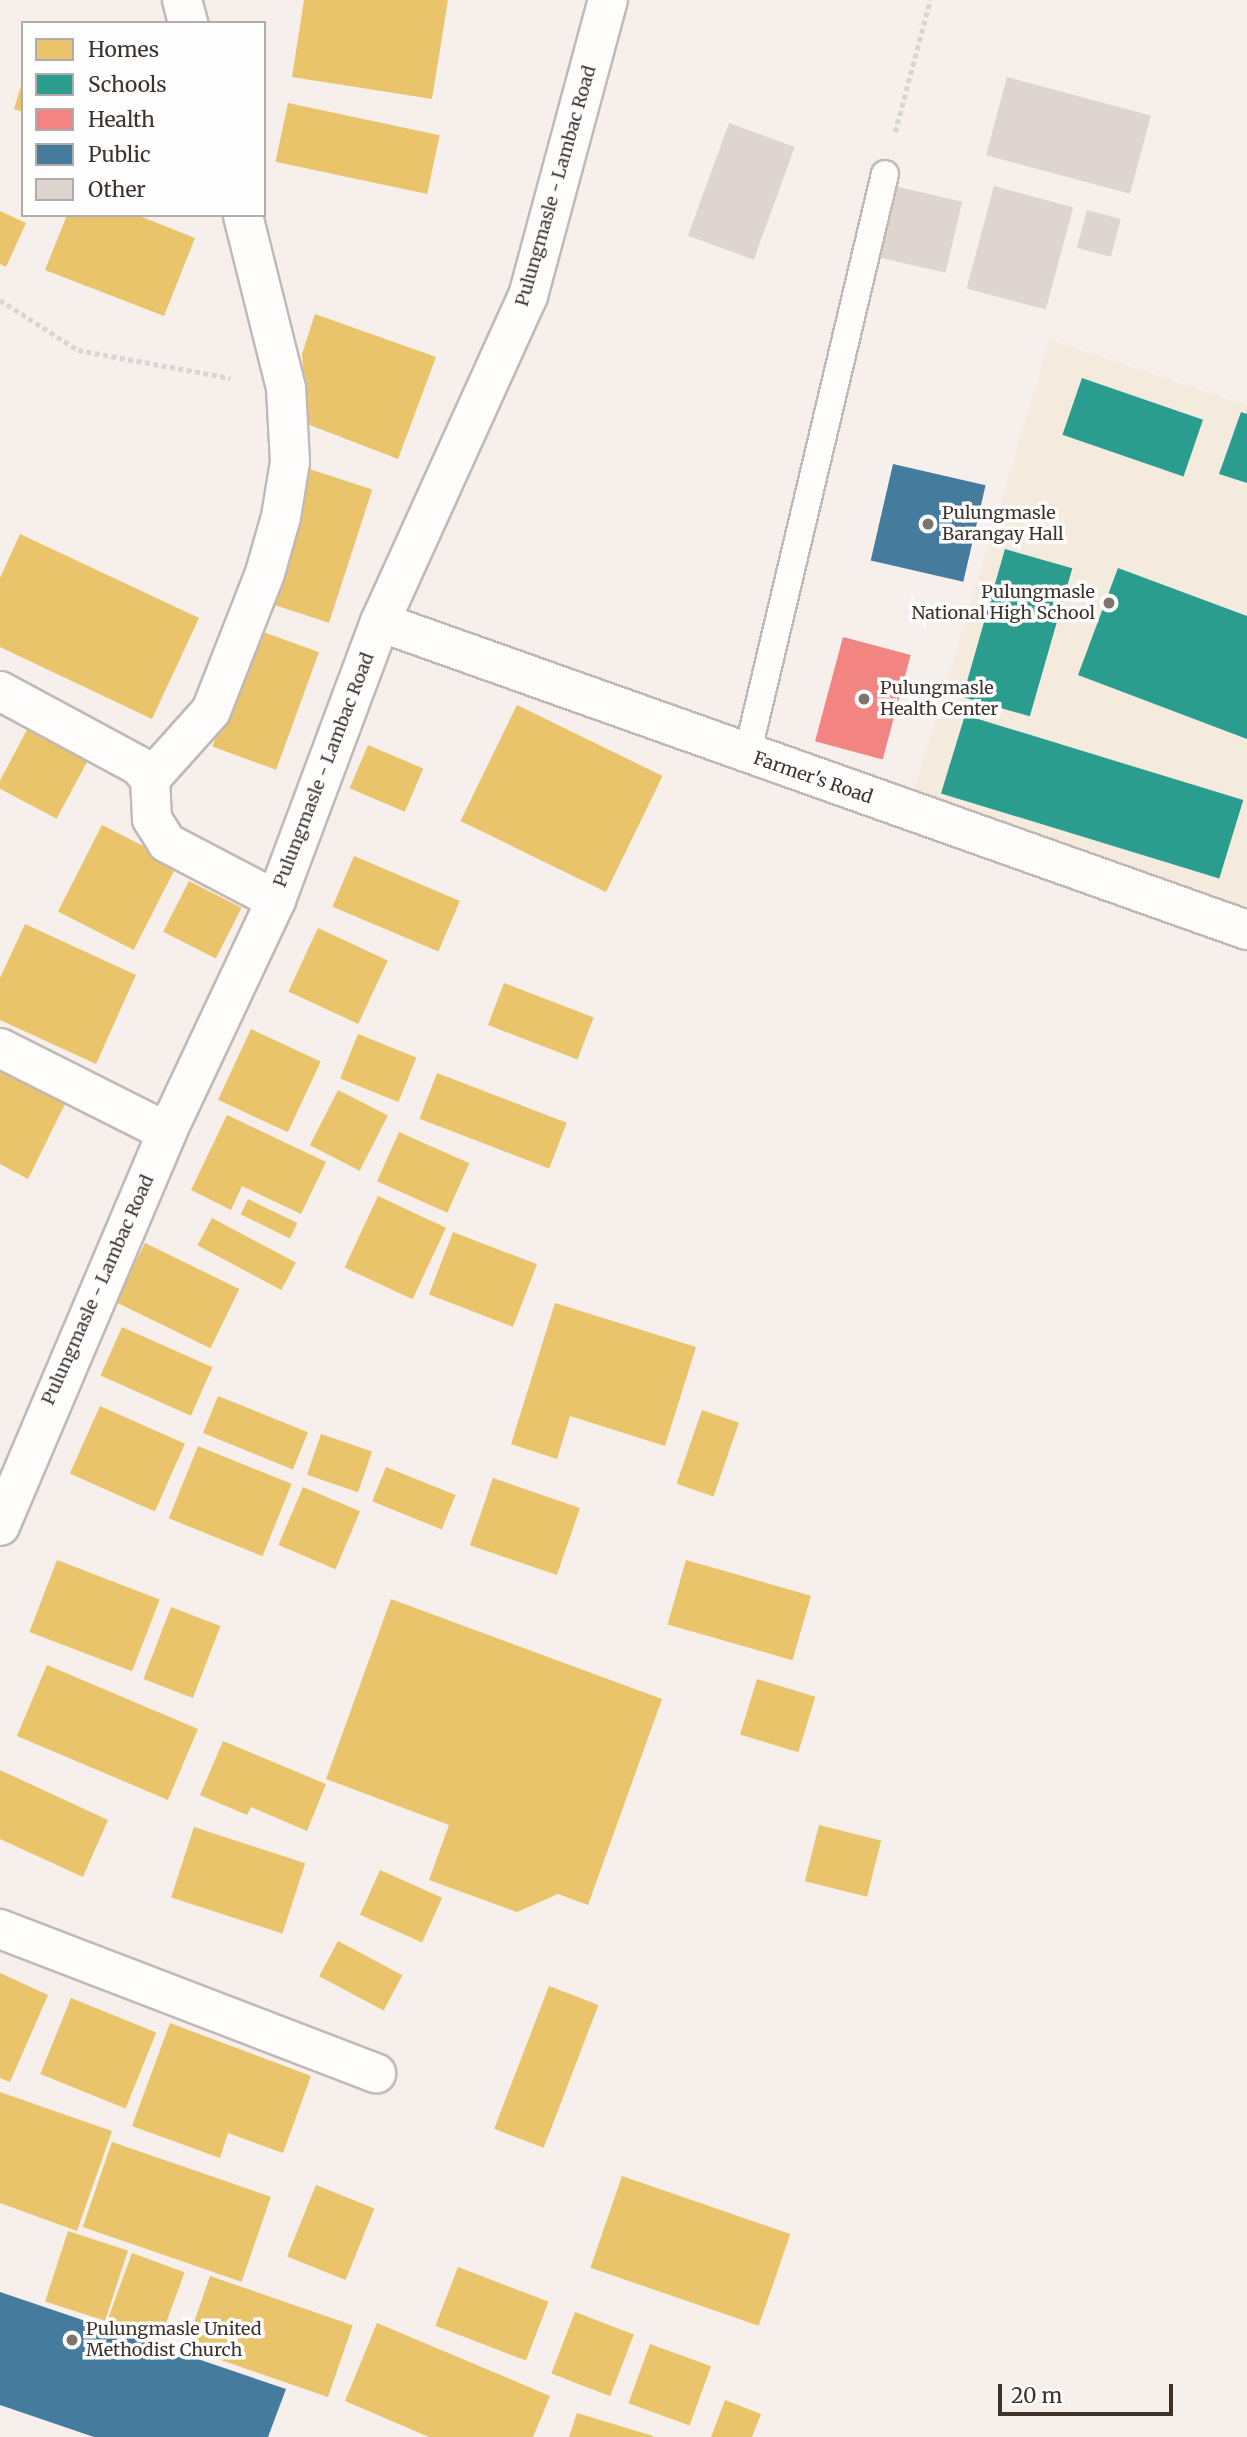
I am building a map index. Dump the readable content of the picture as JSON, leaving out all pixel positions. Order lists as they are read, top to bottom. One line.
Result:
{"streets":{"street":["Pulungmasle - Lambac Road","Farmer's Road"]},"crossings":[["Pulungmasle - Lambac Road","Farmer's Road"]],"places":["Pulungmasle Barangay Hall","Pulungmasle National High School","Pulungmasle Health Center","Pulungmasle United Methodist Church"],"legend":["Homes","Schools","Health","Public","Other"],"scale_bar":"20 m"}
